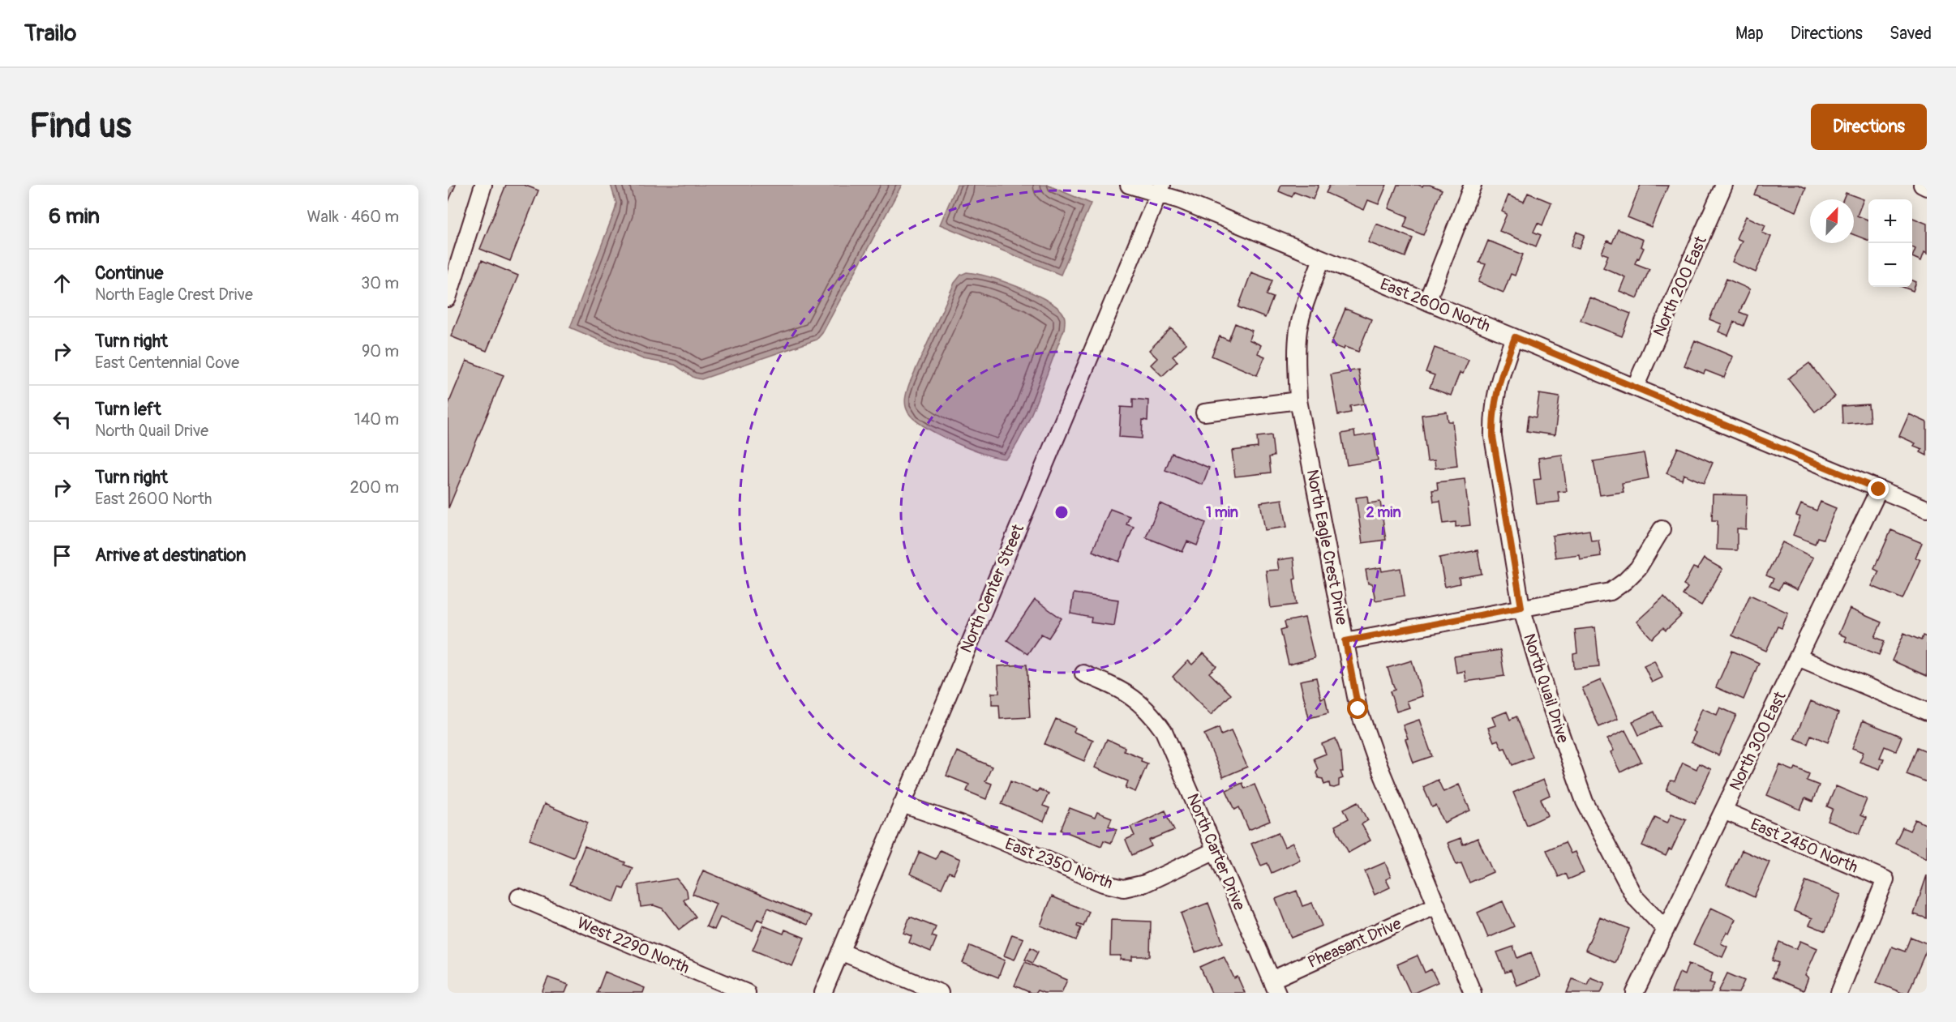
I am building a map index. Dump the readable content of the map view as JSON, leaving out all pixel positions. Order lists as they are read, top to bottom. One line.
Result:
{"streets":{"street":["North 200 East","East 2600 North","North Eagle Crest Drive","North Center Street","North Quail Drive","North 300 East","East 2450 North","North Carter Drive","East 2350 North","Pheasant Drive","West 2290 North"]},"crossings":[["North 200 East","East 2600 North"],["East 2600 North","North Eagle Crest Drive"],["East 2600 North","North Center Street"],["East 2600 North","North Quail Drive"],["East 2600 North","North 300 East"],["North Eagle Crest Drive","Pheasant Drive"],["North Center Street","East 2350 North"],["North Quail Drive","North 300 East"],["North 300 East","East 2450 North"],["North Carter Drive","East 2350 North"],["North Carter Drive","Pheasant Drive"]],"north":"top right","page":{"header":"Trailo","nav":["Map","Directions","Saved"],"buttons":"Directions","title":"Find us","heading":["6 min","Walk · 460 m"],"map_buttons":["+","−"],"list":[["Continue","North Eagle Crest Drive","30 m"],["Turn right","East Centennial Cove","90 m"],["Turn left","North Quail Drive","140 m"],["Turn right","East 2600 North","200 m"],"Arrive at destination"]},"rings":["1 min","2 min"]}
